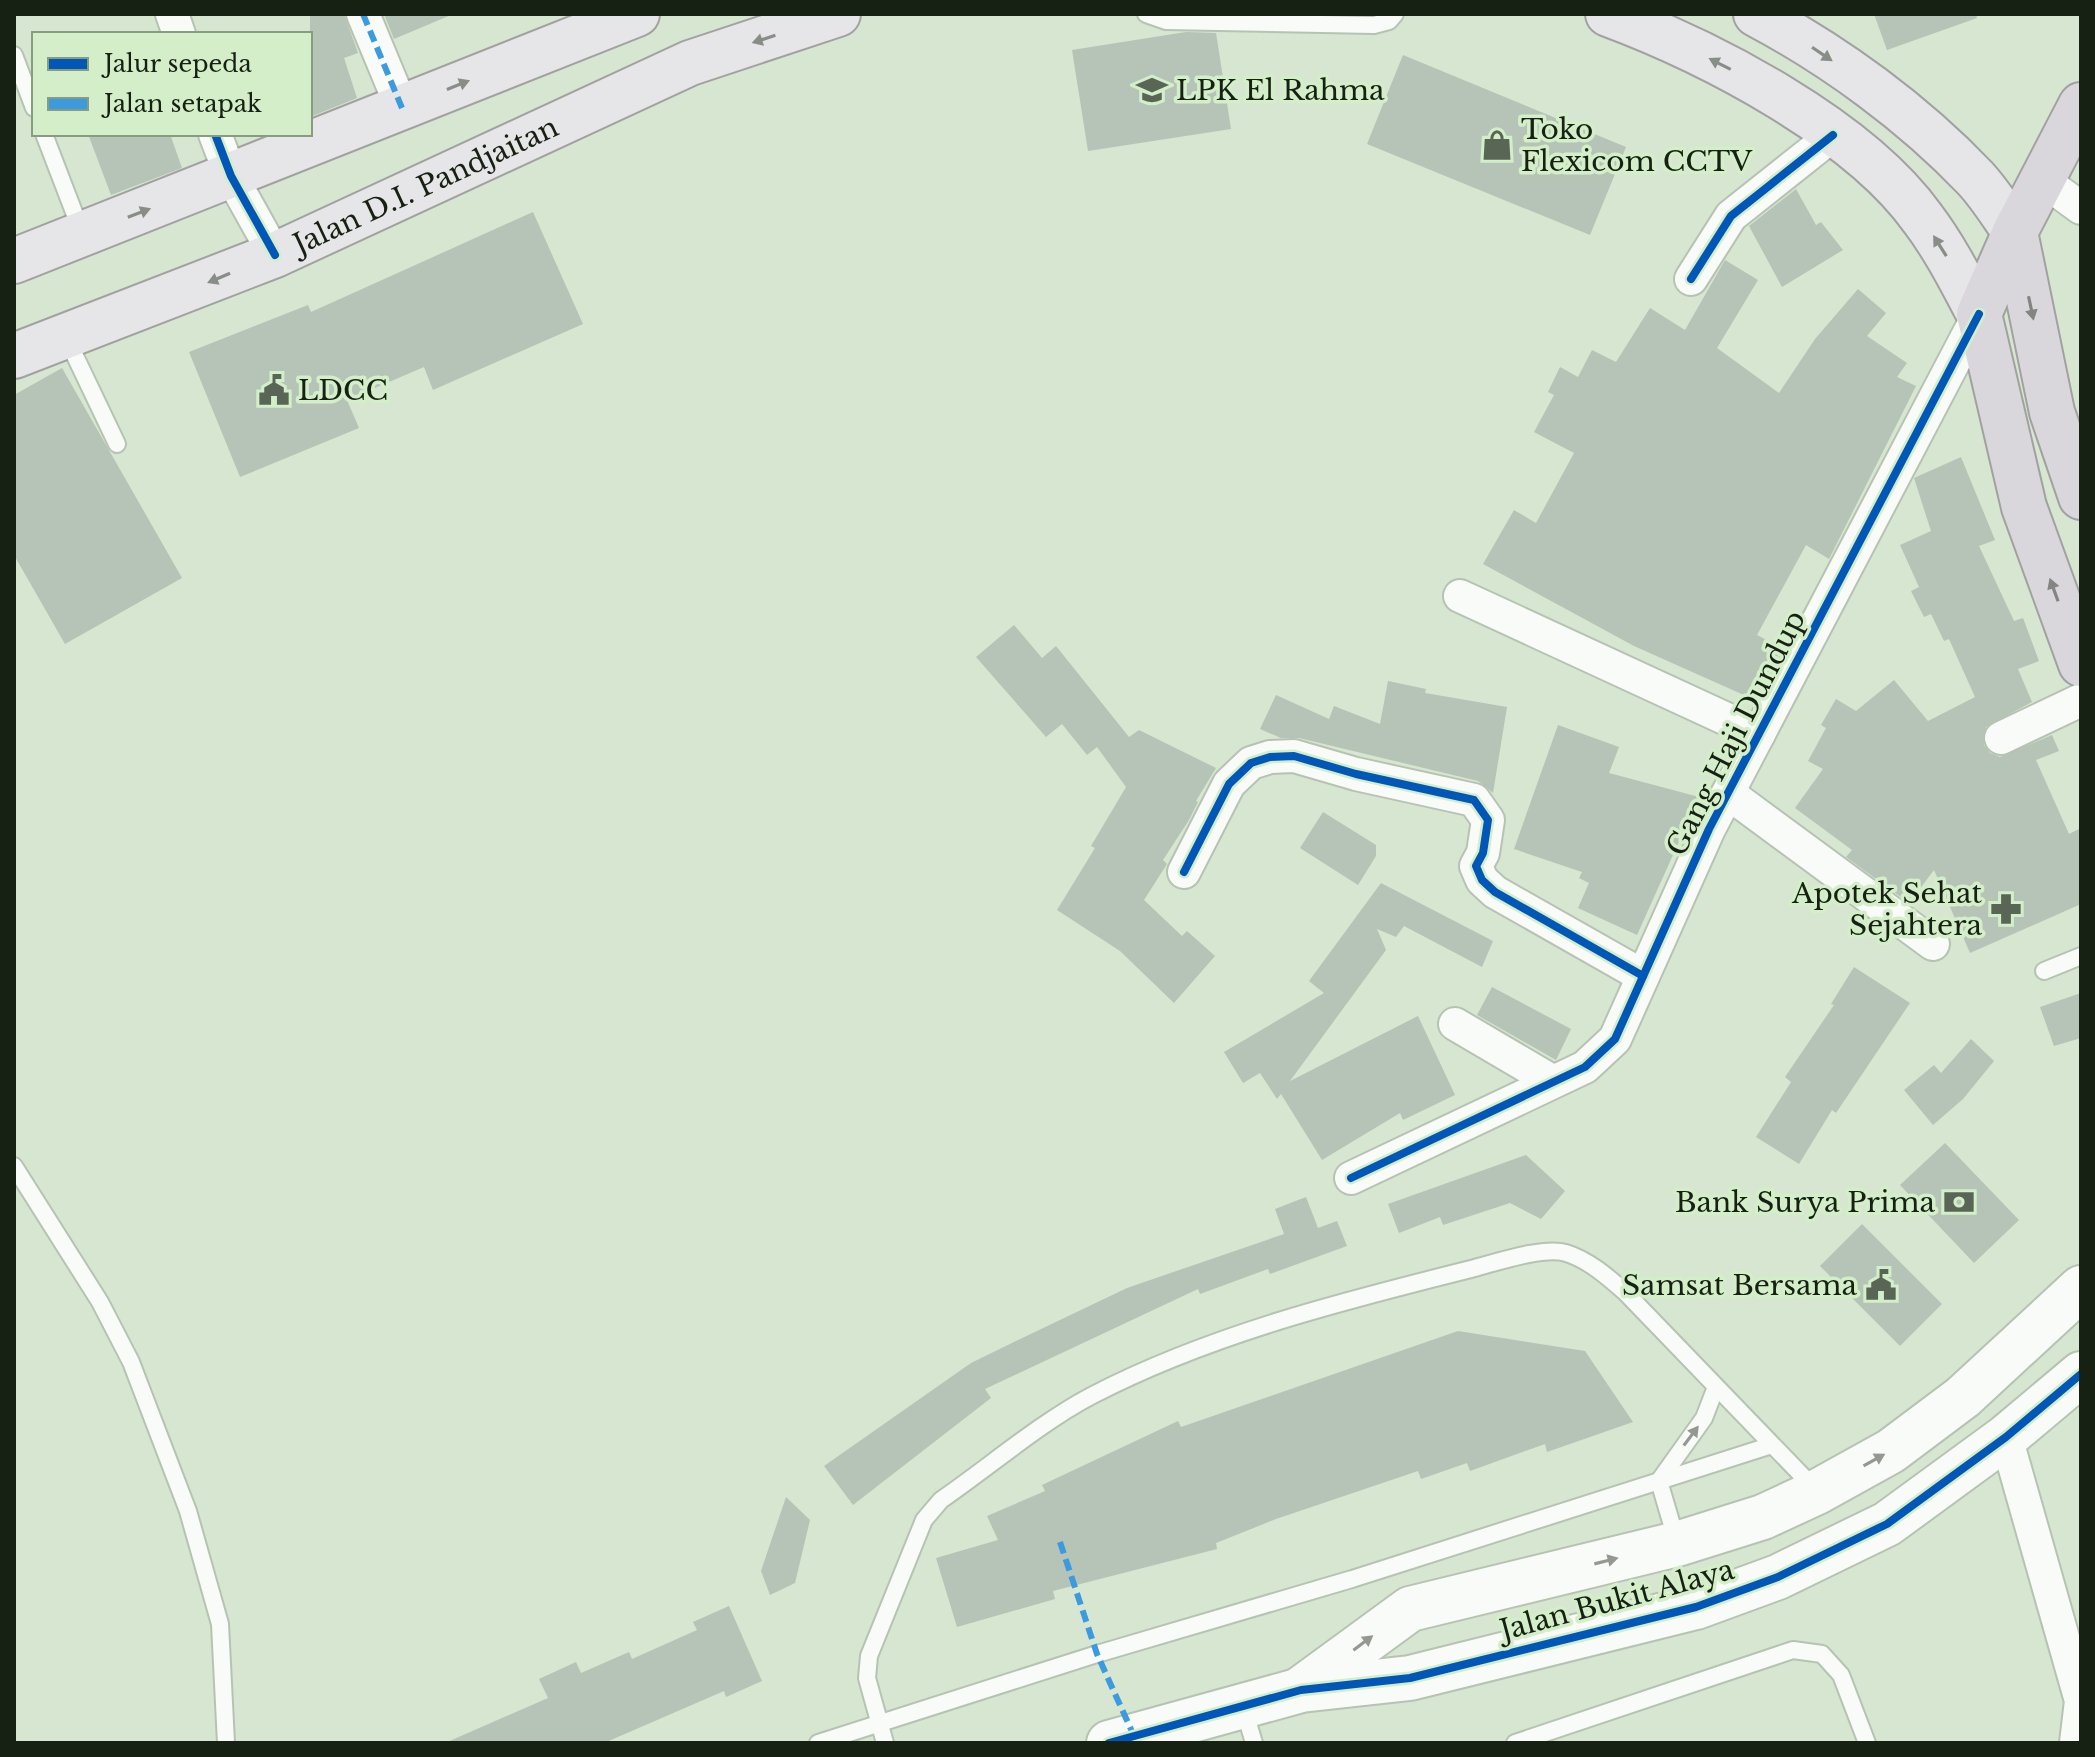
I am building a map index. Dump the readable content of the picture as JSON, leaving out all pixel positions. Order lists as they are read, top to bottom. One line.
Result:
{"streets":{"main road":["Jalan D.I. Pandjaitan"],"street":["Gang Haji Dundup","Jalan Bukit Alaya"]},"places":{"school or university":["LPK El Rahma"],"shop":["Toko Flexicom CCTV"],"public building":["LDCC","Samsat Bersama"],"pharmacy":["Apotek Sehat Sejahtera"],"bank":["Bank Surya Prima"]},"legend":["Jalur sepeda","Jalan setapak"]}
